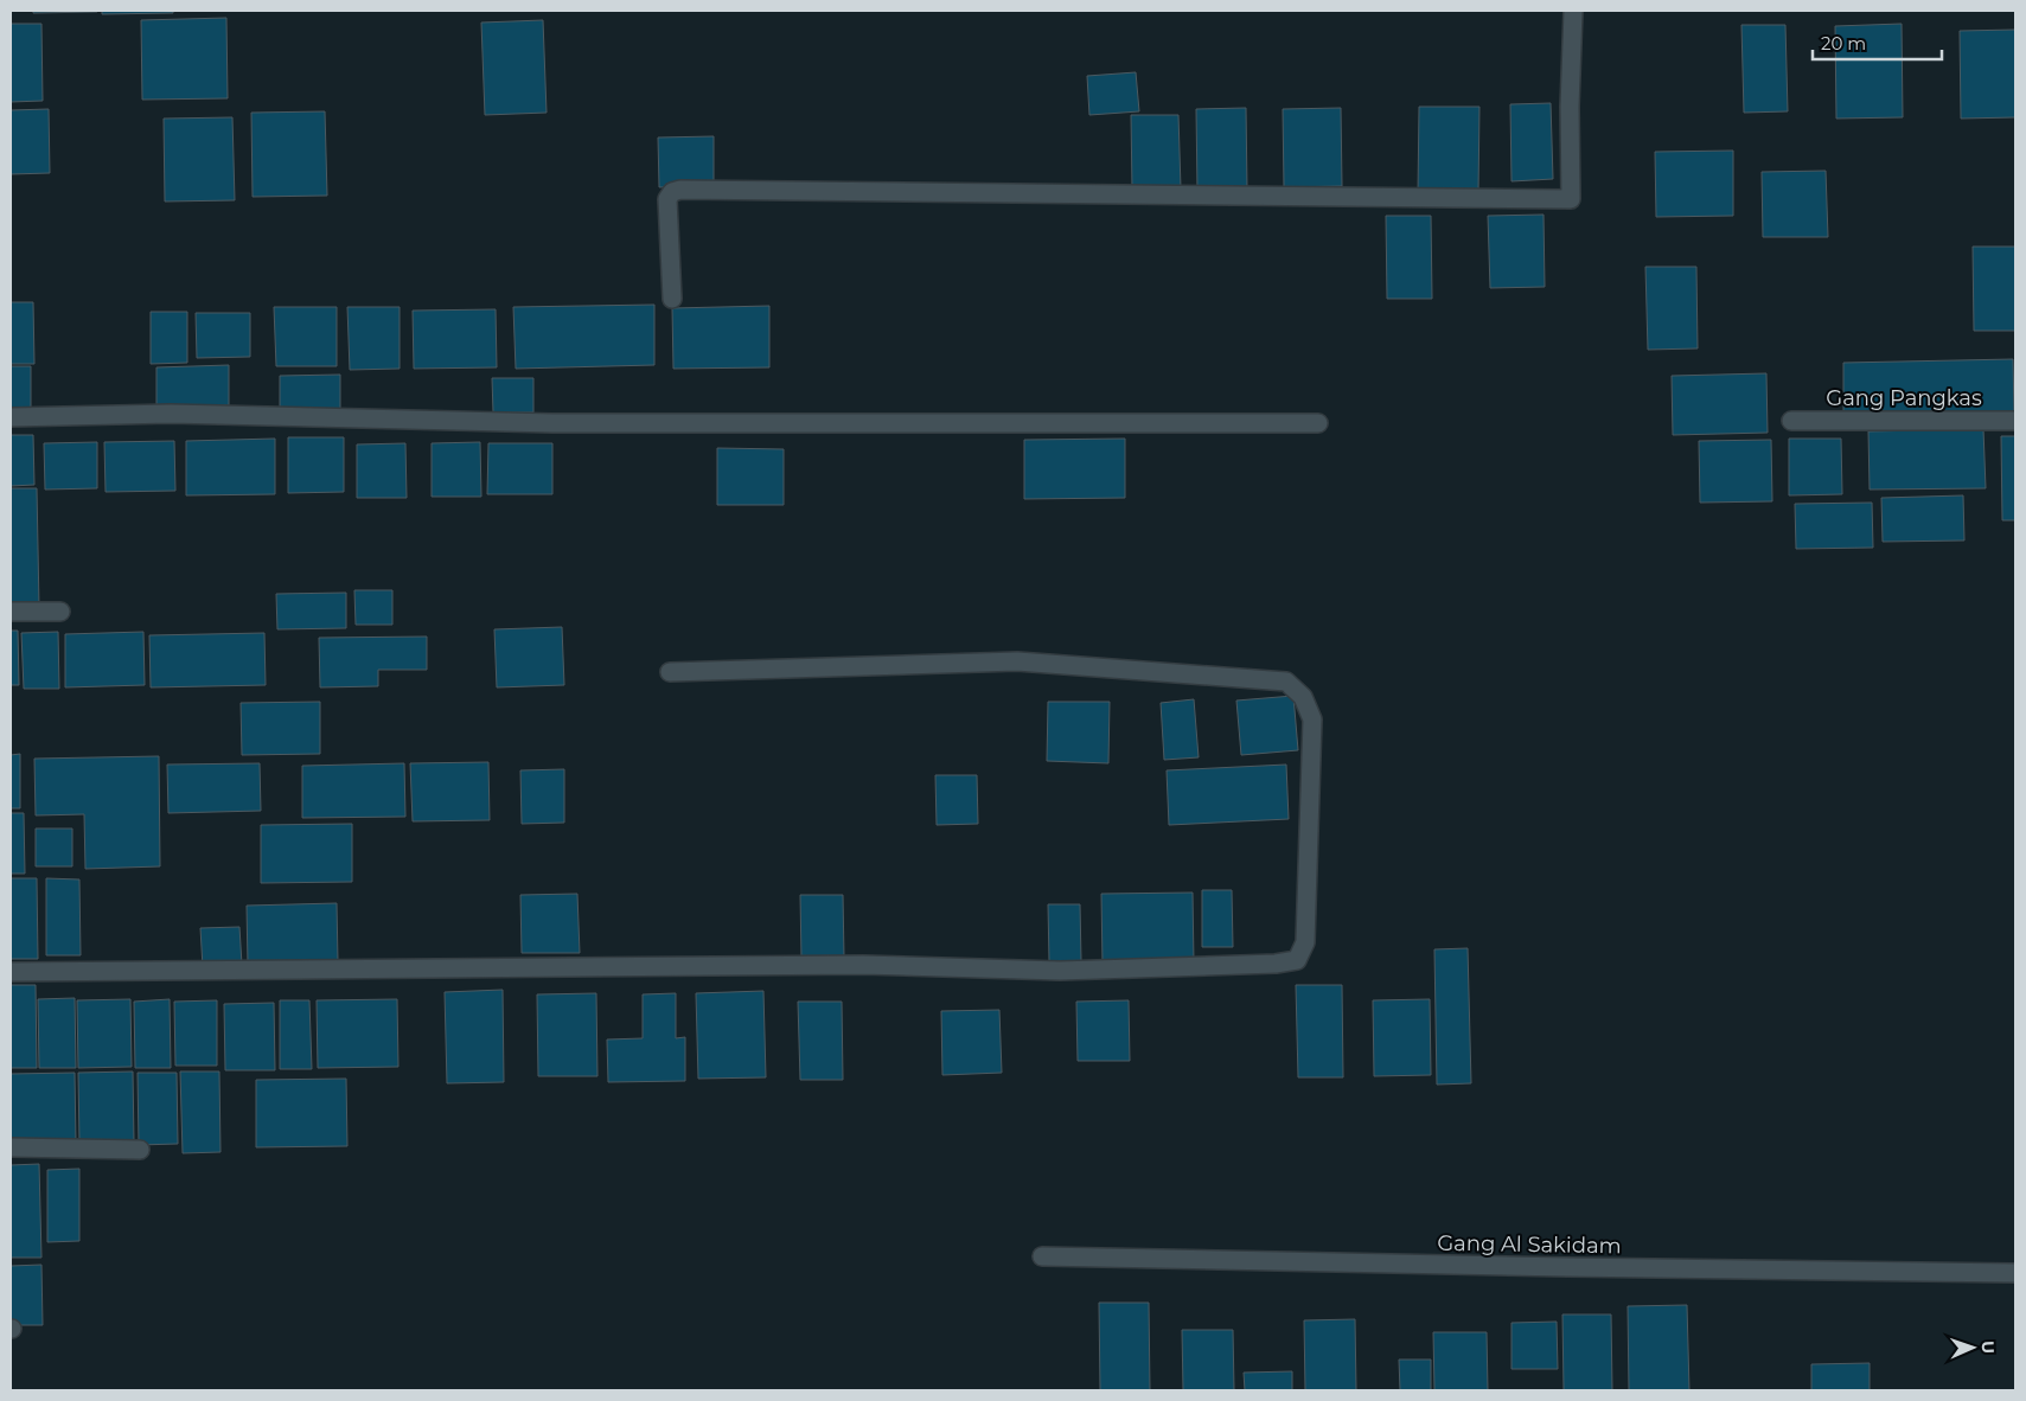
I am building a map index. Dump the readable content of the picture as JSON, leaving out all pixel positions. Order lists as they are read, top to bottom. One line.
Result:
{"streets":{"street":["Gang Pangkas","Gang Al Sakidam"]},"scale_bar":"20 m","north":"right"}
